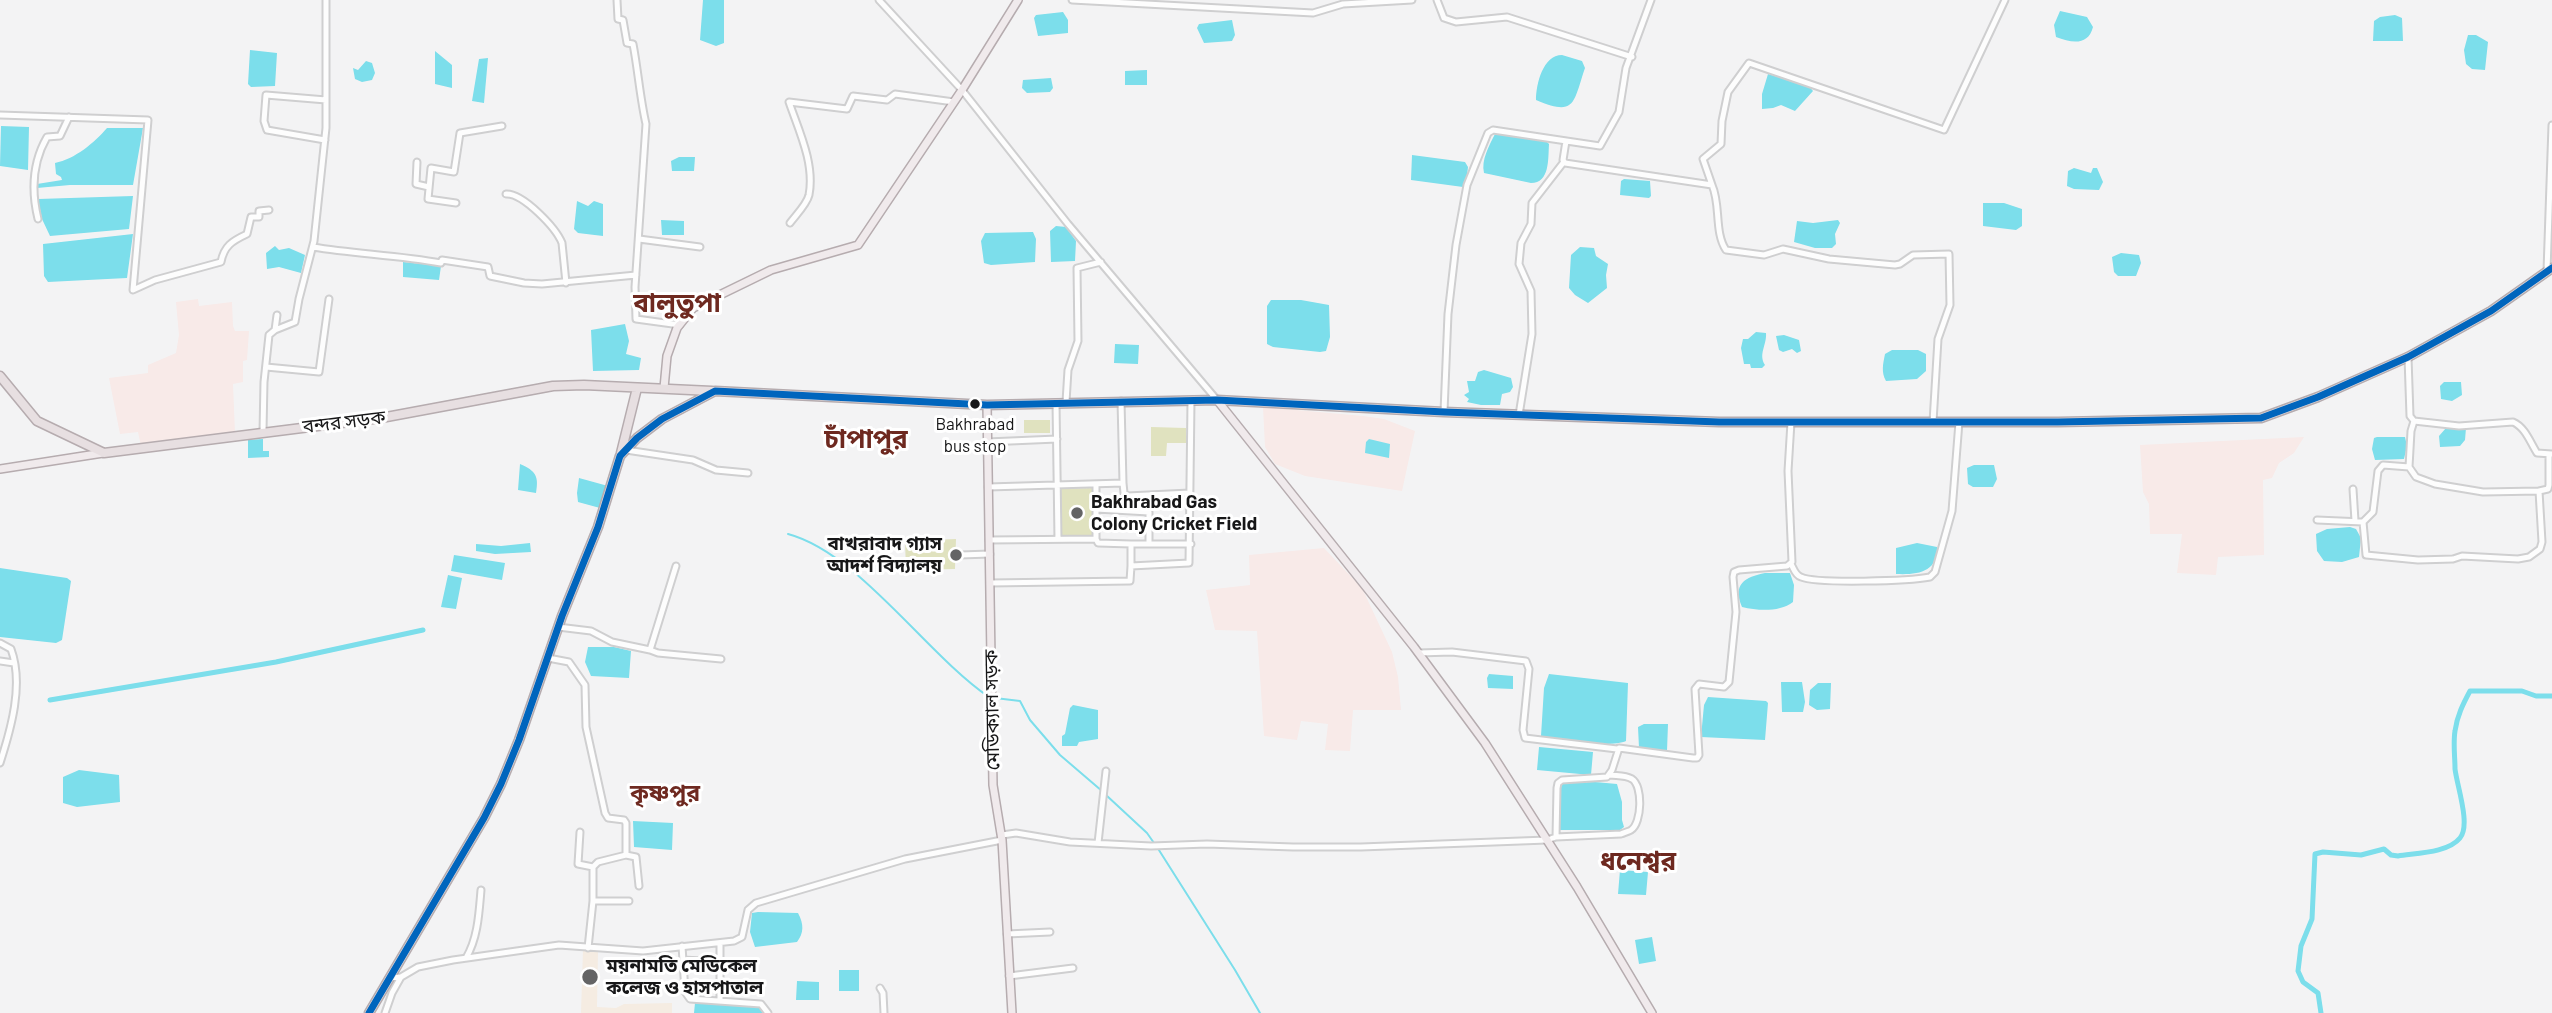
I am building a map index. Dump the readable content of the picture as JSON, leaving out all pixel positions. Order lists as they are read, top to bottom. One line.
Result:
{"streets":{"highway":["বন্দর সড়ক"],"main road":["মেডিক্যাল সড়ক"]},"crossings":[["বন্দর সড়ক","মেডিক্যাল সড়ক"]],"districts":["বালুতুপা","চাঁপাপুর","কৃষ্ণপুর","ধনেশ্বর"],"places":["Bakhrabad bus stop","Bakhrabad Gas Colony Cricket Field","বাখরাবাদ গ্যাস আদর্শ বিদ্যালয়","ময়নামতি মেডিকেল কলেজ ও হাসপাতাল"]}
